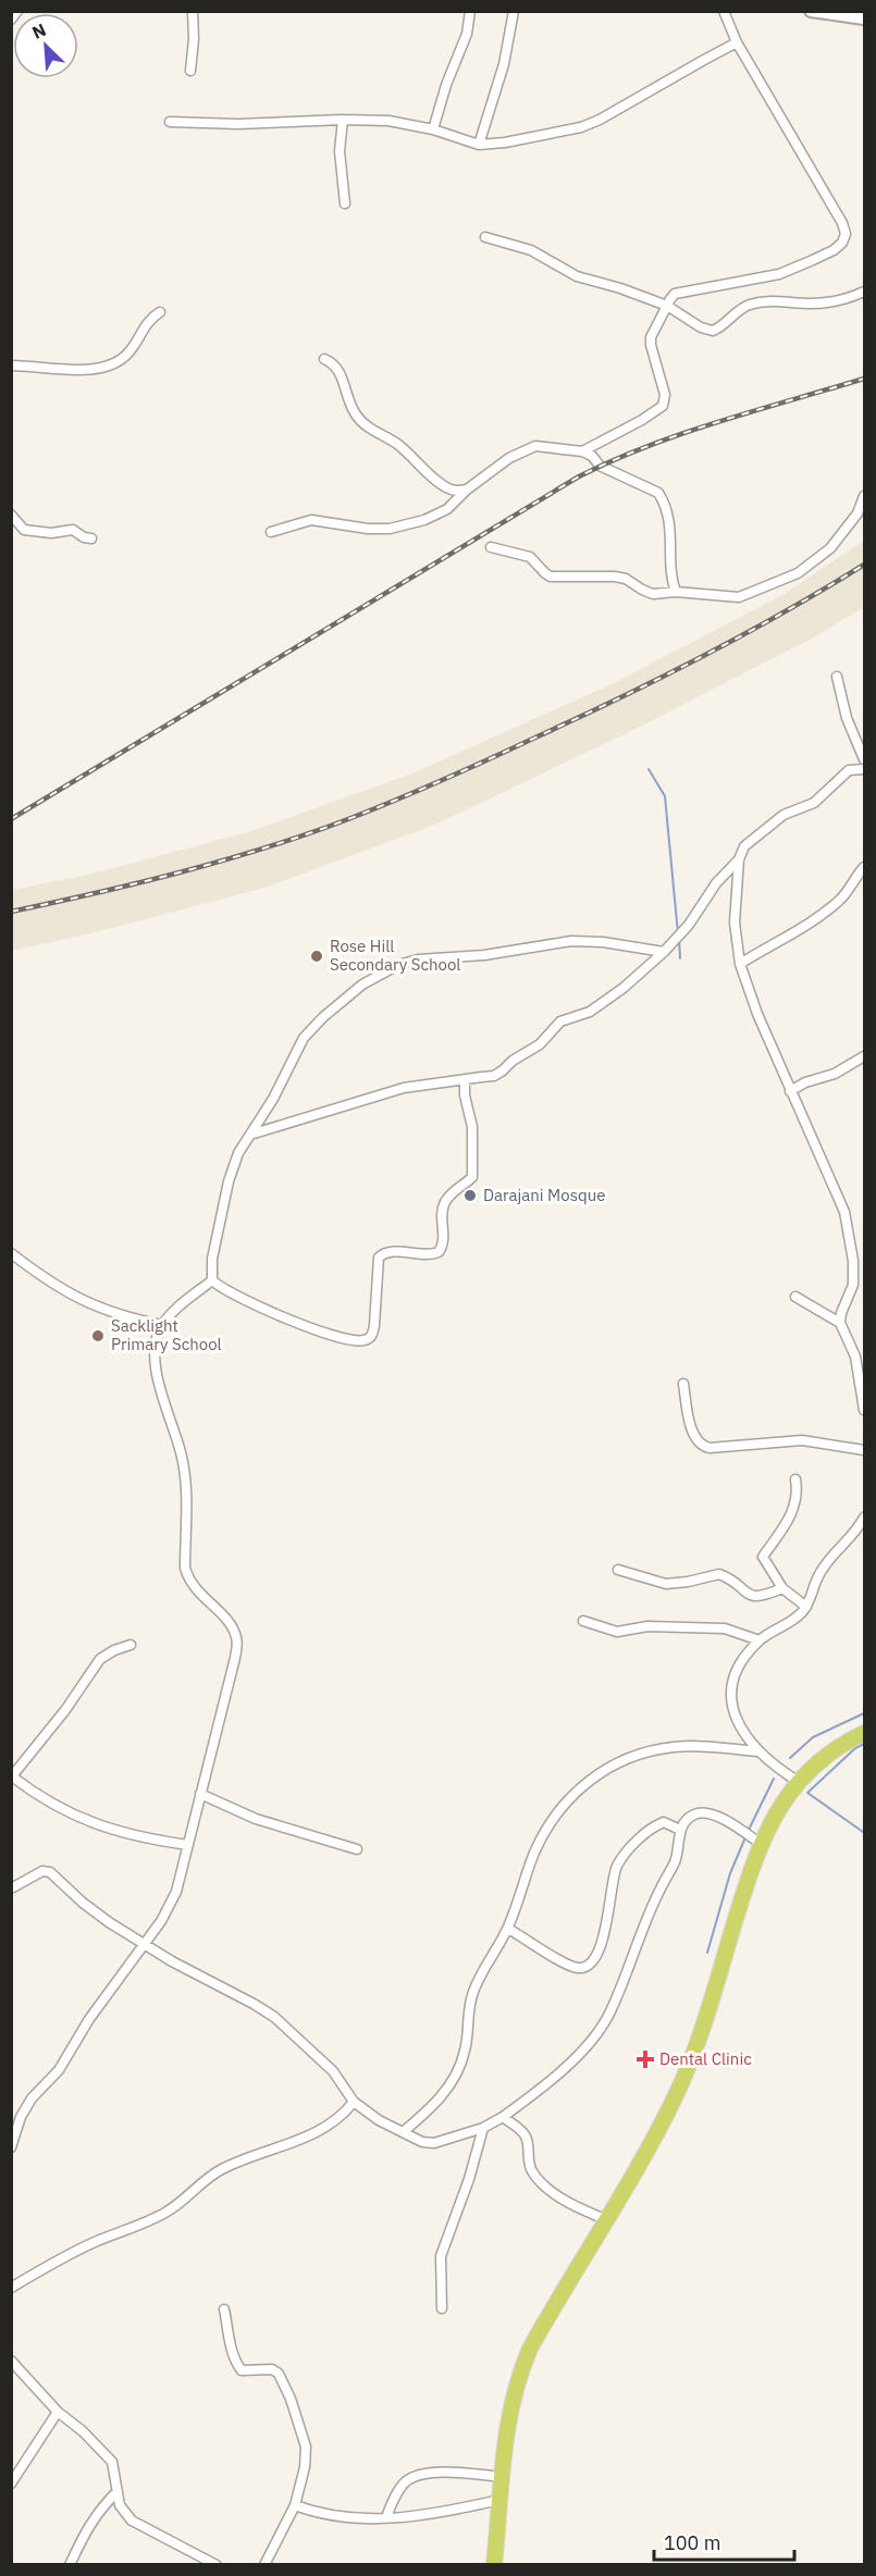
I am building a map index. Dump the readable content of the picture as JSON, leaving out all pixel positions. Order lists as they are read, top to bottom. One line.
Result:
{"places":{"other":["Rose Hill Secondary School","Darajani Mosque","Sacklight Primary School"],"health":["Dental Clinic"]},"scale_bar":"100 m","north":"top left"}
